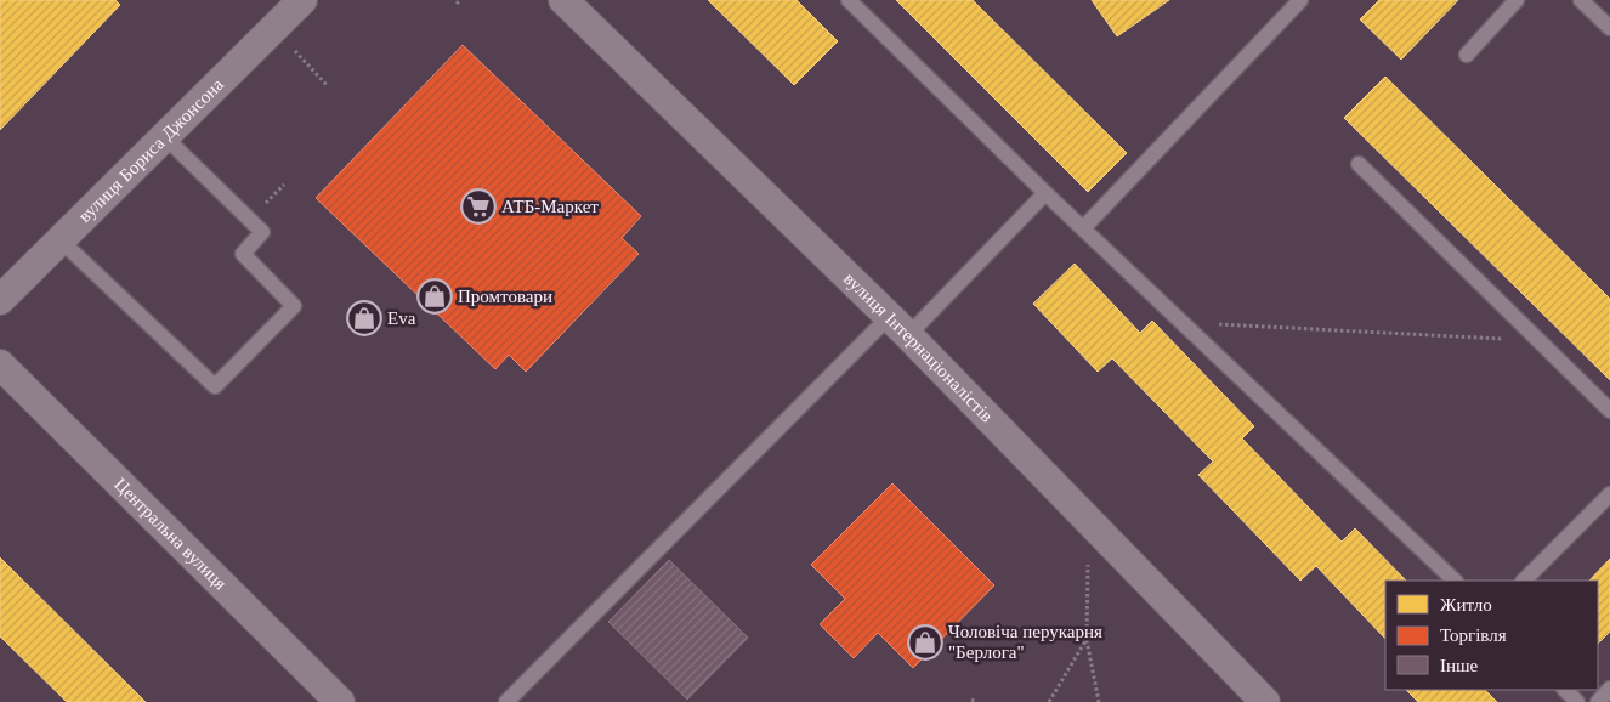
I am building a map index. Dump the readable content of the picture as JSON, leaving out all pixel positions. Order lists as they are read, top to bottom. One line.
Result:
{"streets":{"street":["вулиця Бориса Джонсона","вулиця Інтернаціоналістів","Центральна вулиця"]},"places":{"supermarket":["АТБ-Маркет"],"shop":["Промтовари","Eva","Чоловіча перукарня \"Берлога\""]},"legend":["Житло","Торгівля","Інше"]}
